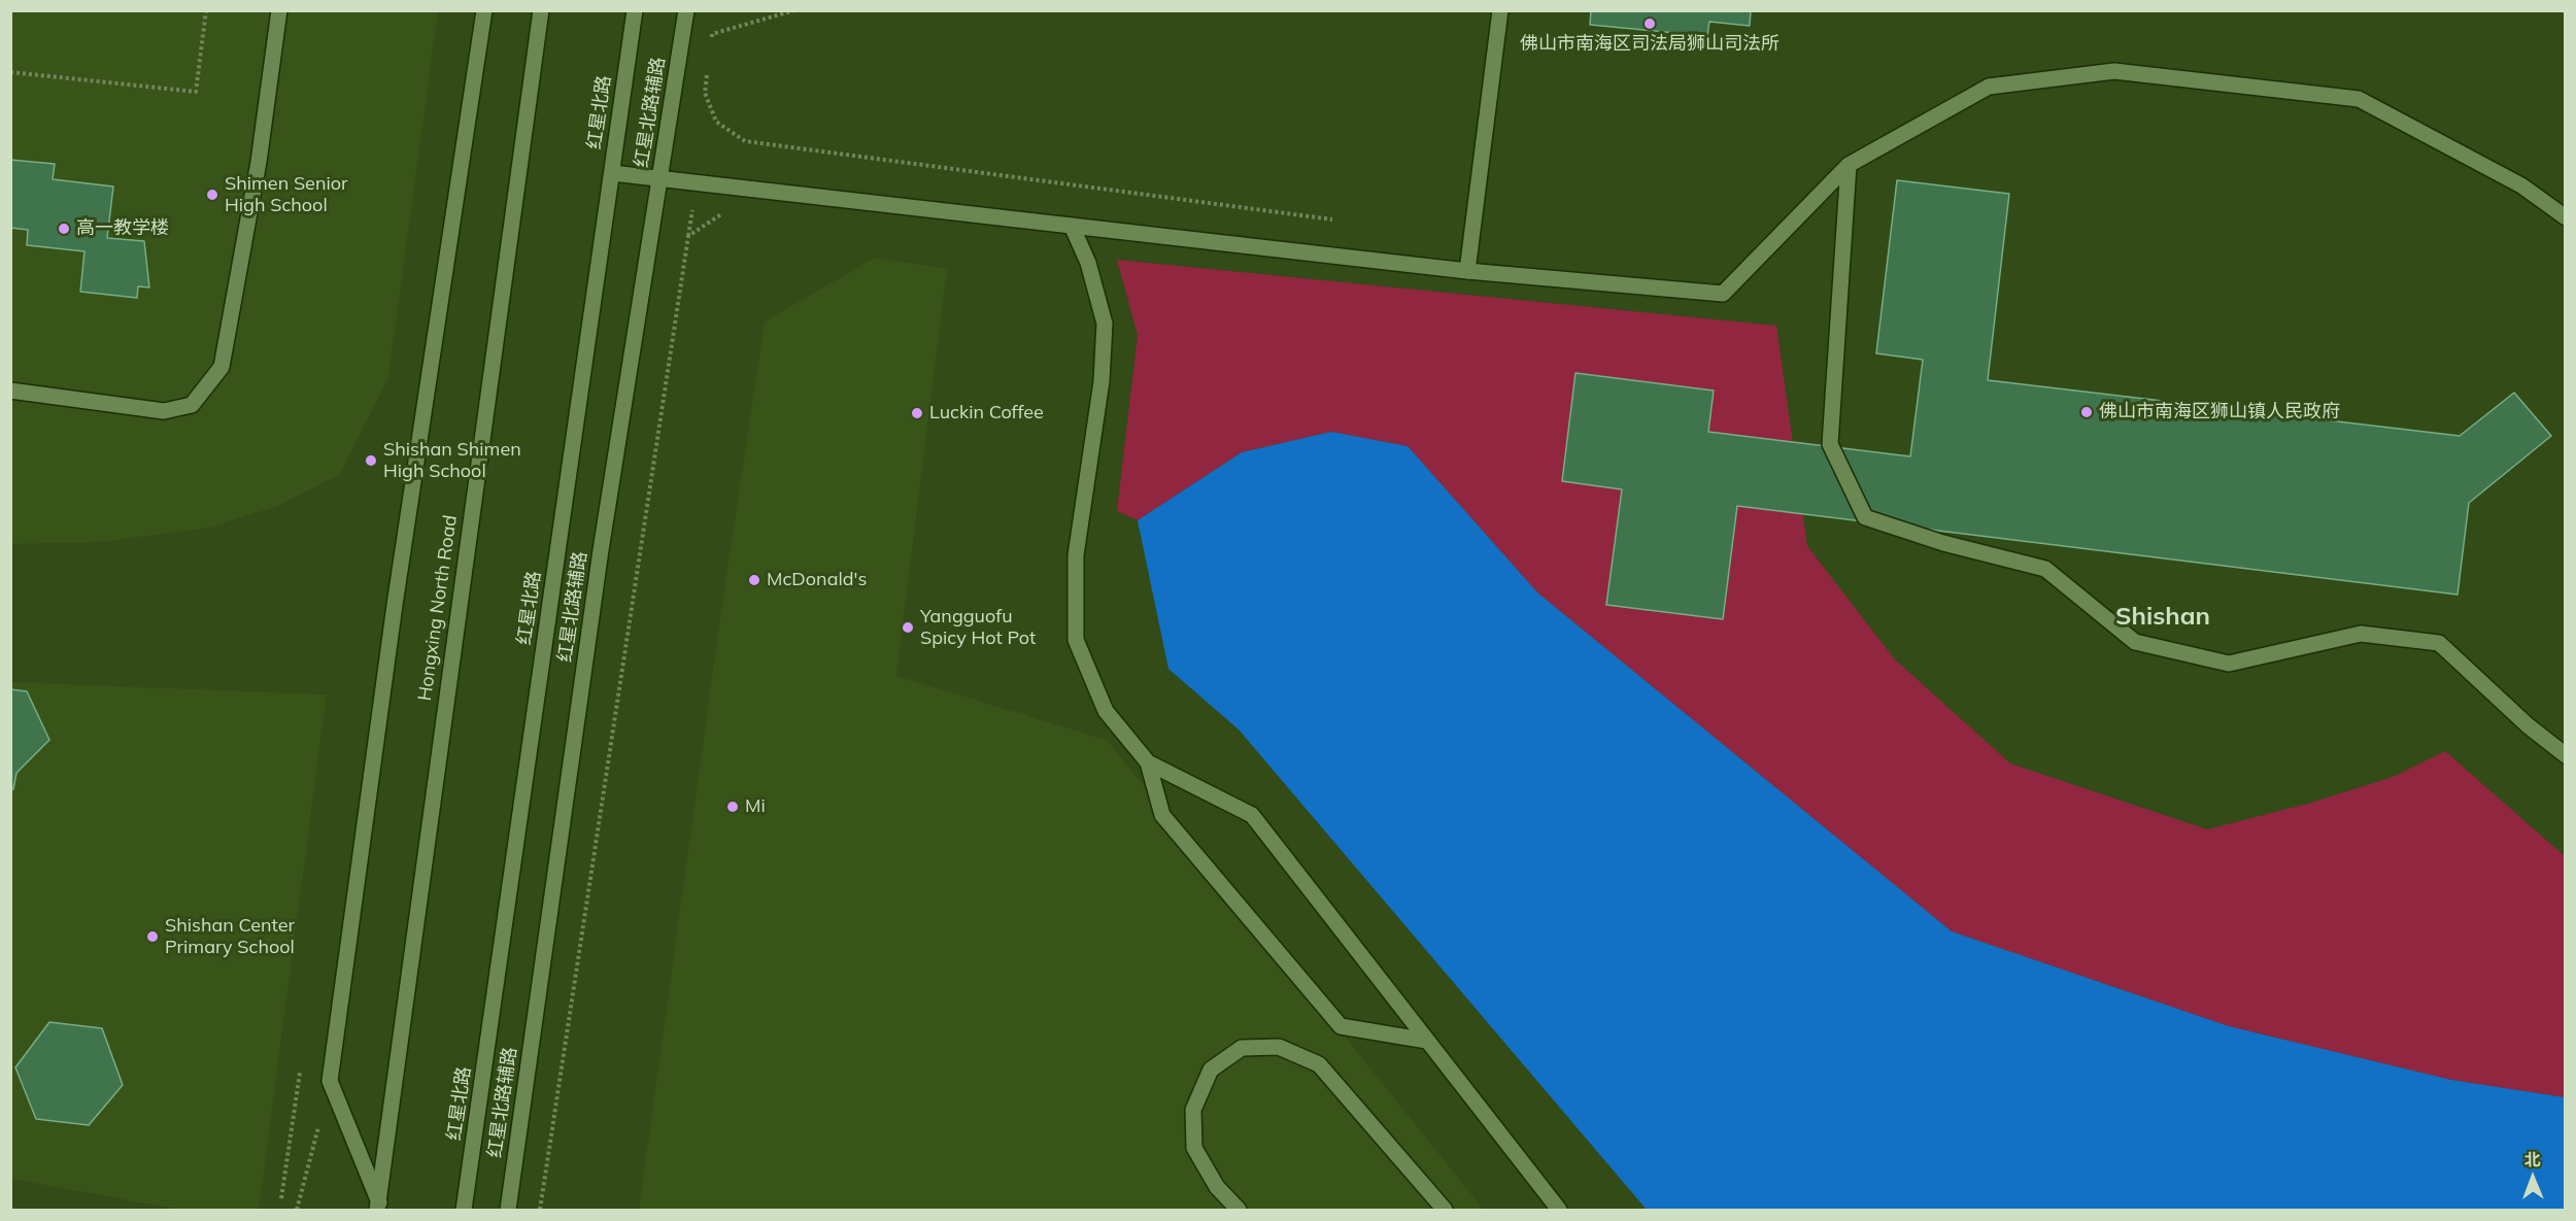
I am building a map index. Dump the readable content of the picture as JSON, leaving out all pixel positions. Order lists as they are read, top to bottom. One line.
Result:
{"streets":{"main road":["红星北路","红星北路辅路","Hongxing North Road"]},"districts":["Shishan"],"places":["佛山市南海区司法局狮山司法所","Shimen Senior High School","高一教学楼","佛山市南海区狮山镇人民政府","Luckin Coffee","Shishan Shimen High School","McDonald's","Yangguofu Spicy Hot Pot","Mi","Shishan Center Primary School"],"north":"top"}
